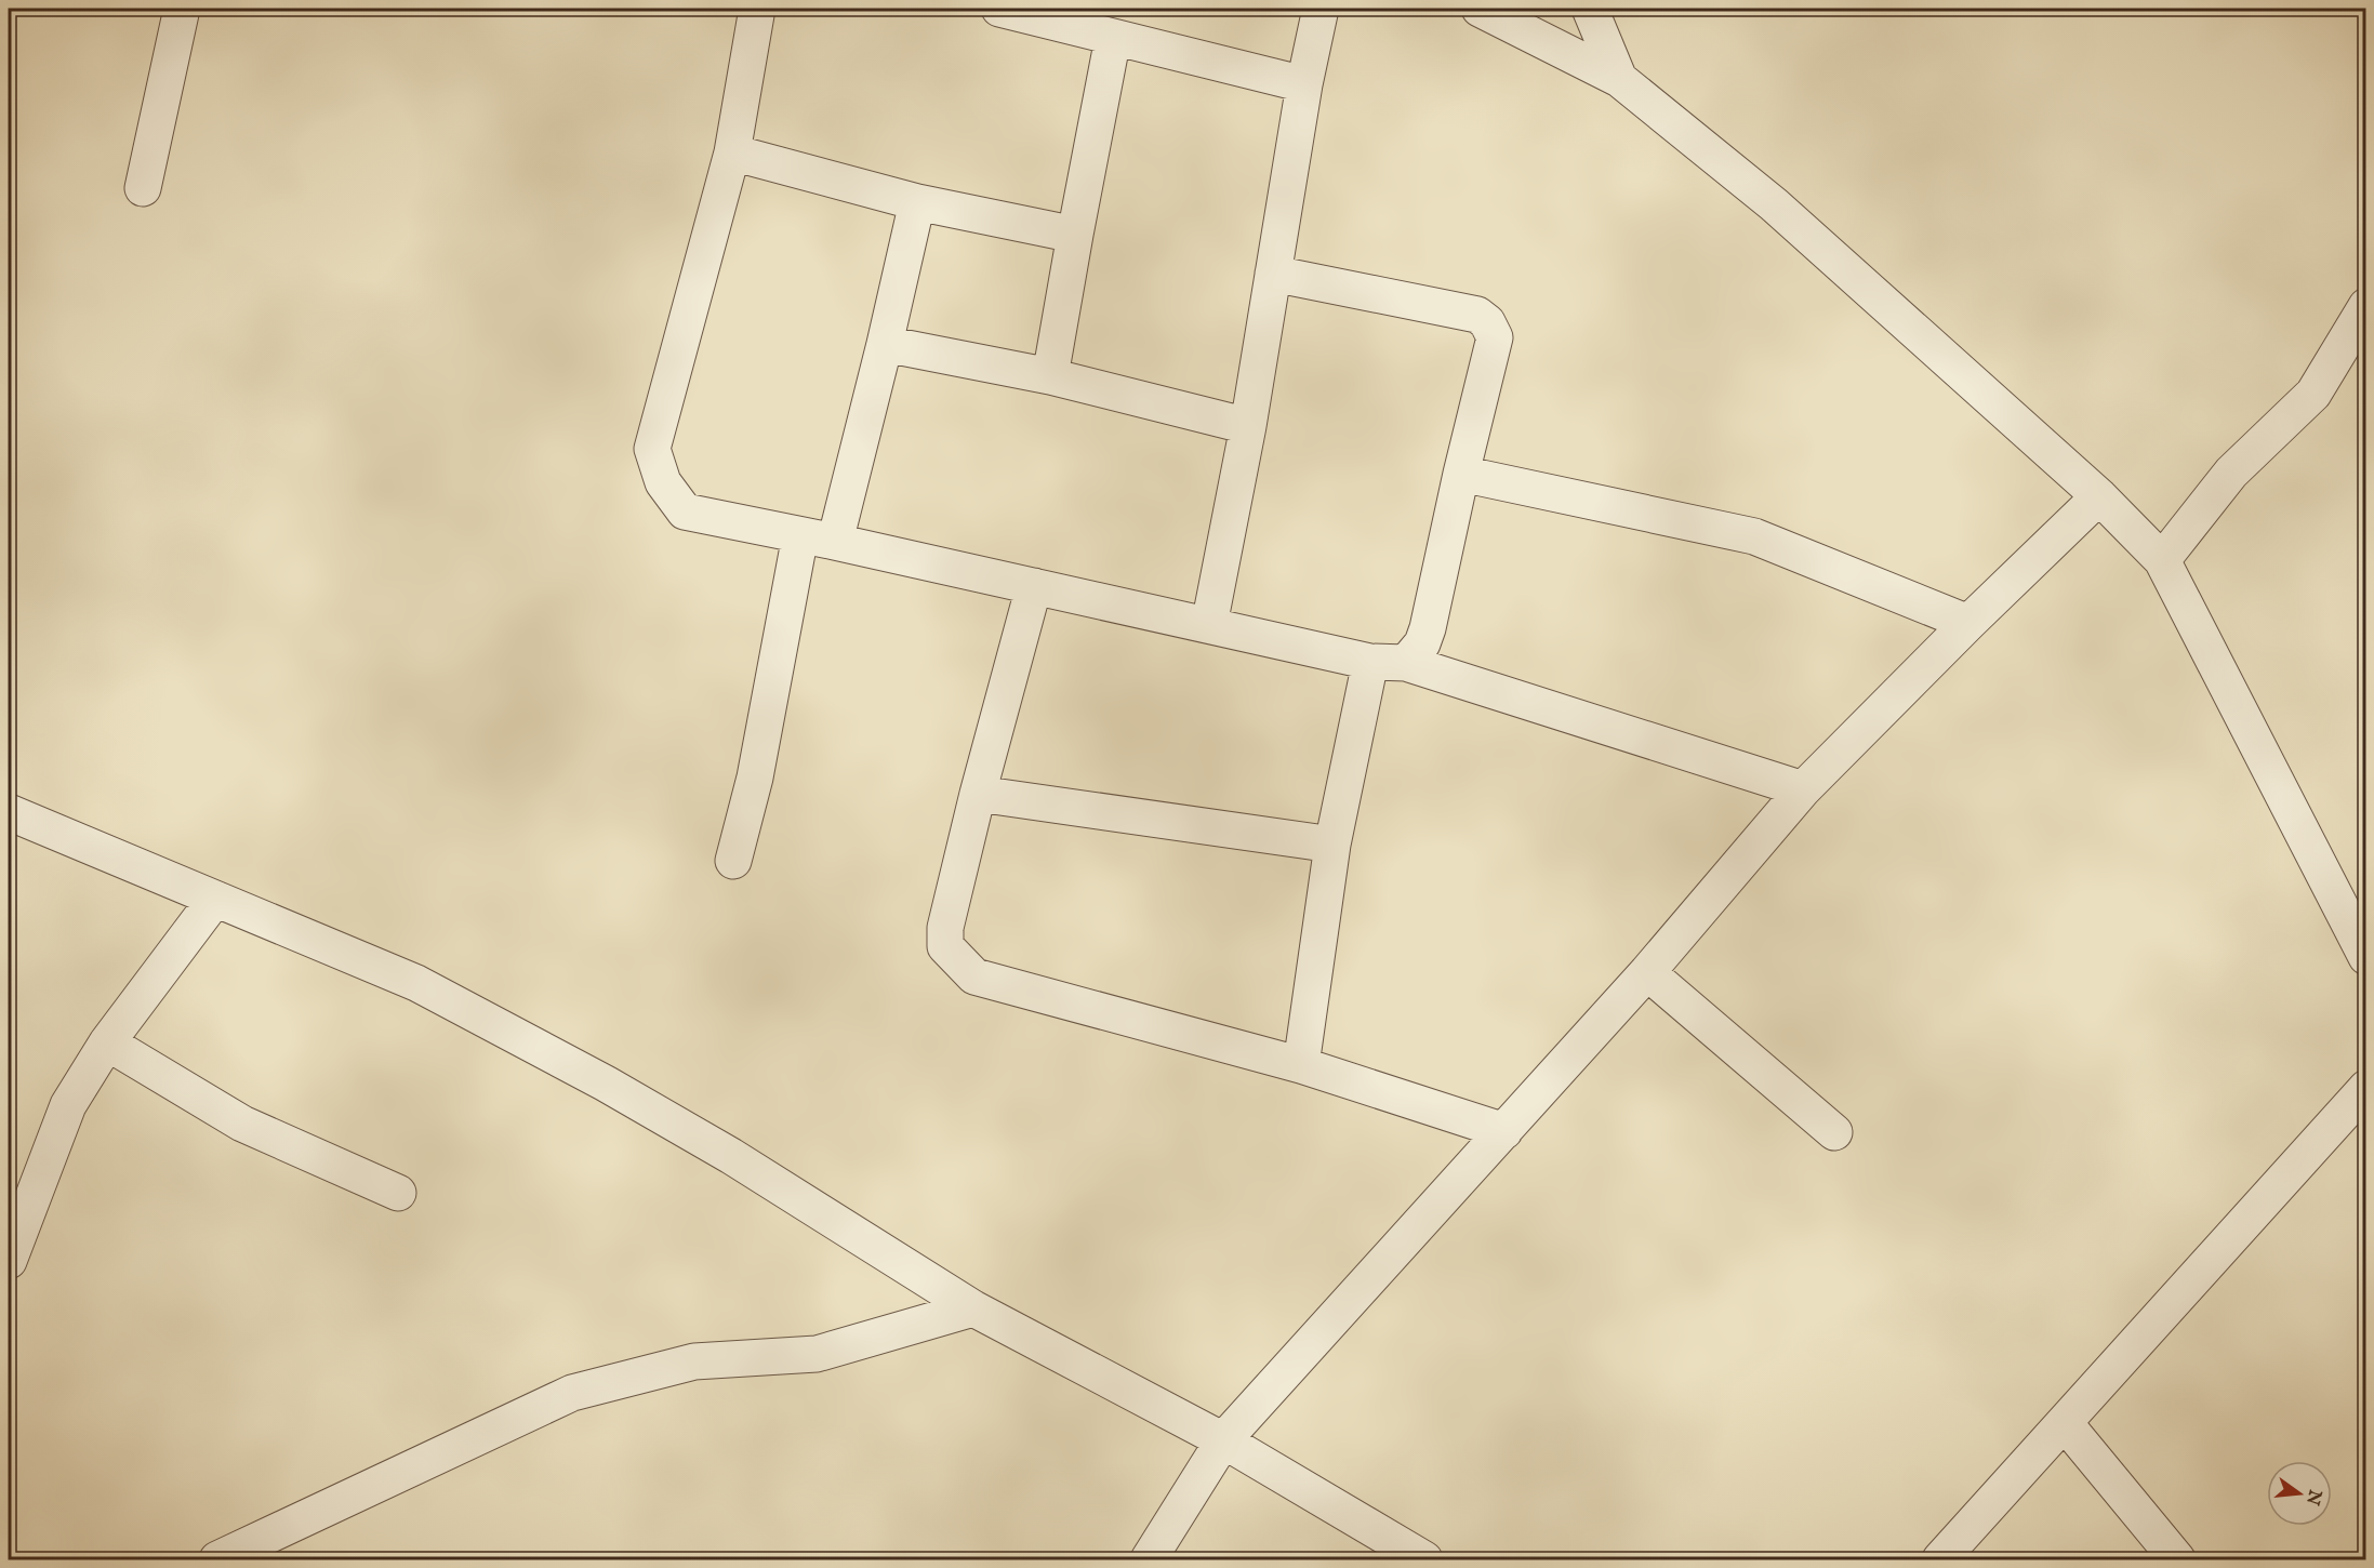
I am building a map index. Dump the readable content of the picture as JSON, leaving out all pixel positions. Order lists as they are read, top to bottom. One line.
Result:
{"north":"right"}
